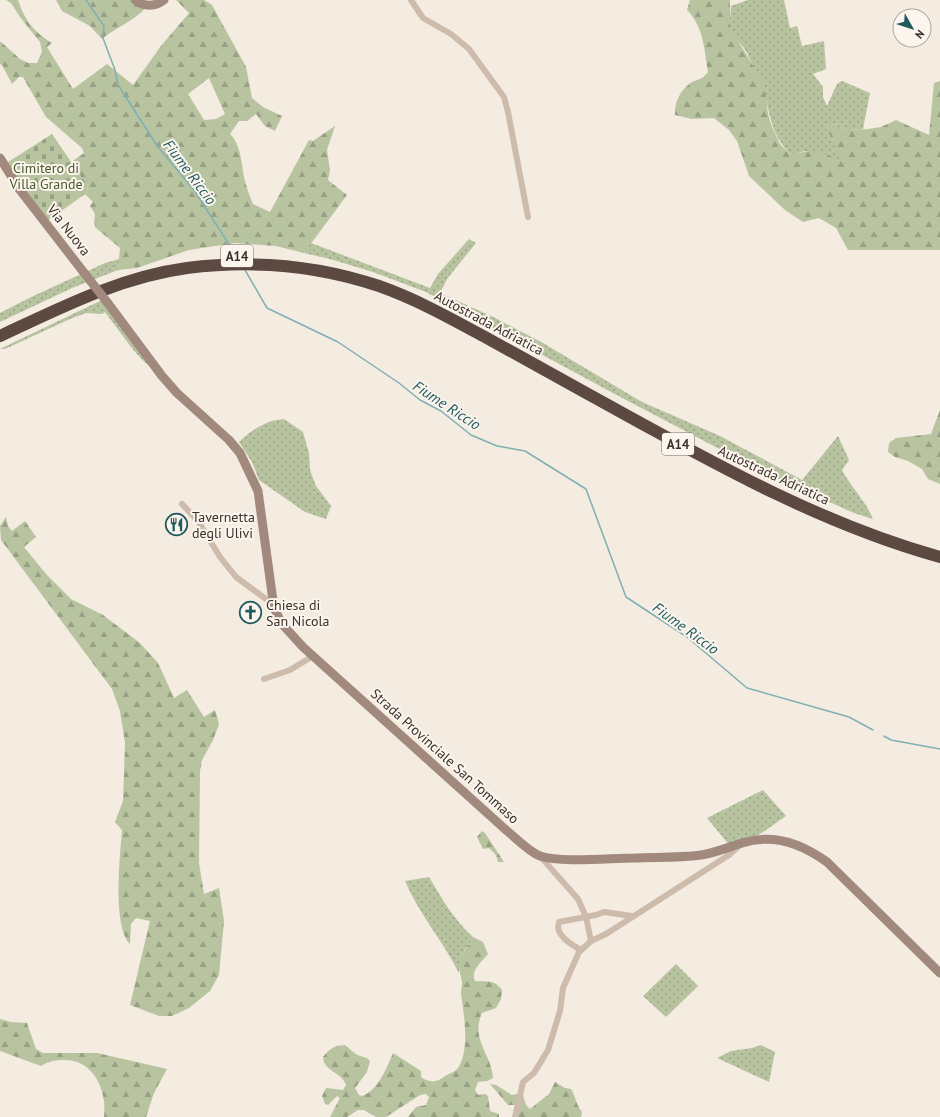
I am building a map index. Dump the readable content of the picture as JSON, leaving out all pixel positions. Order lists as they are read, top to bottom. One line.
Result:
{"streets":{"highway":["A14","Autostrada Adriatica"],"street":["Via Nuova","Strada Provinciale San Tommaso"]},"crossings":[["Via Nuova","Strada Provinciale San Tommaso"]],"water":["Fiume Riccio"],"parks":["Cimitero di Villa Grande"],"places":{"restaurant":["Tavernetta degli Ulivi"],"church":["Chiesa di San Nicola"]},"north":"bottom right"}
